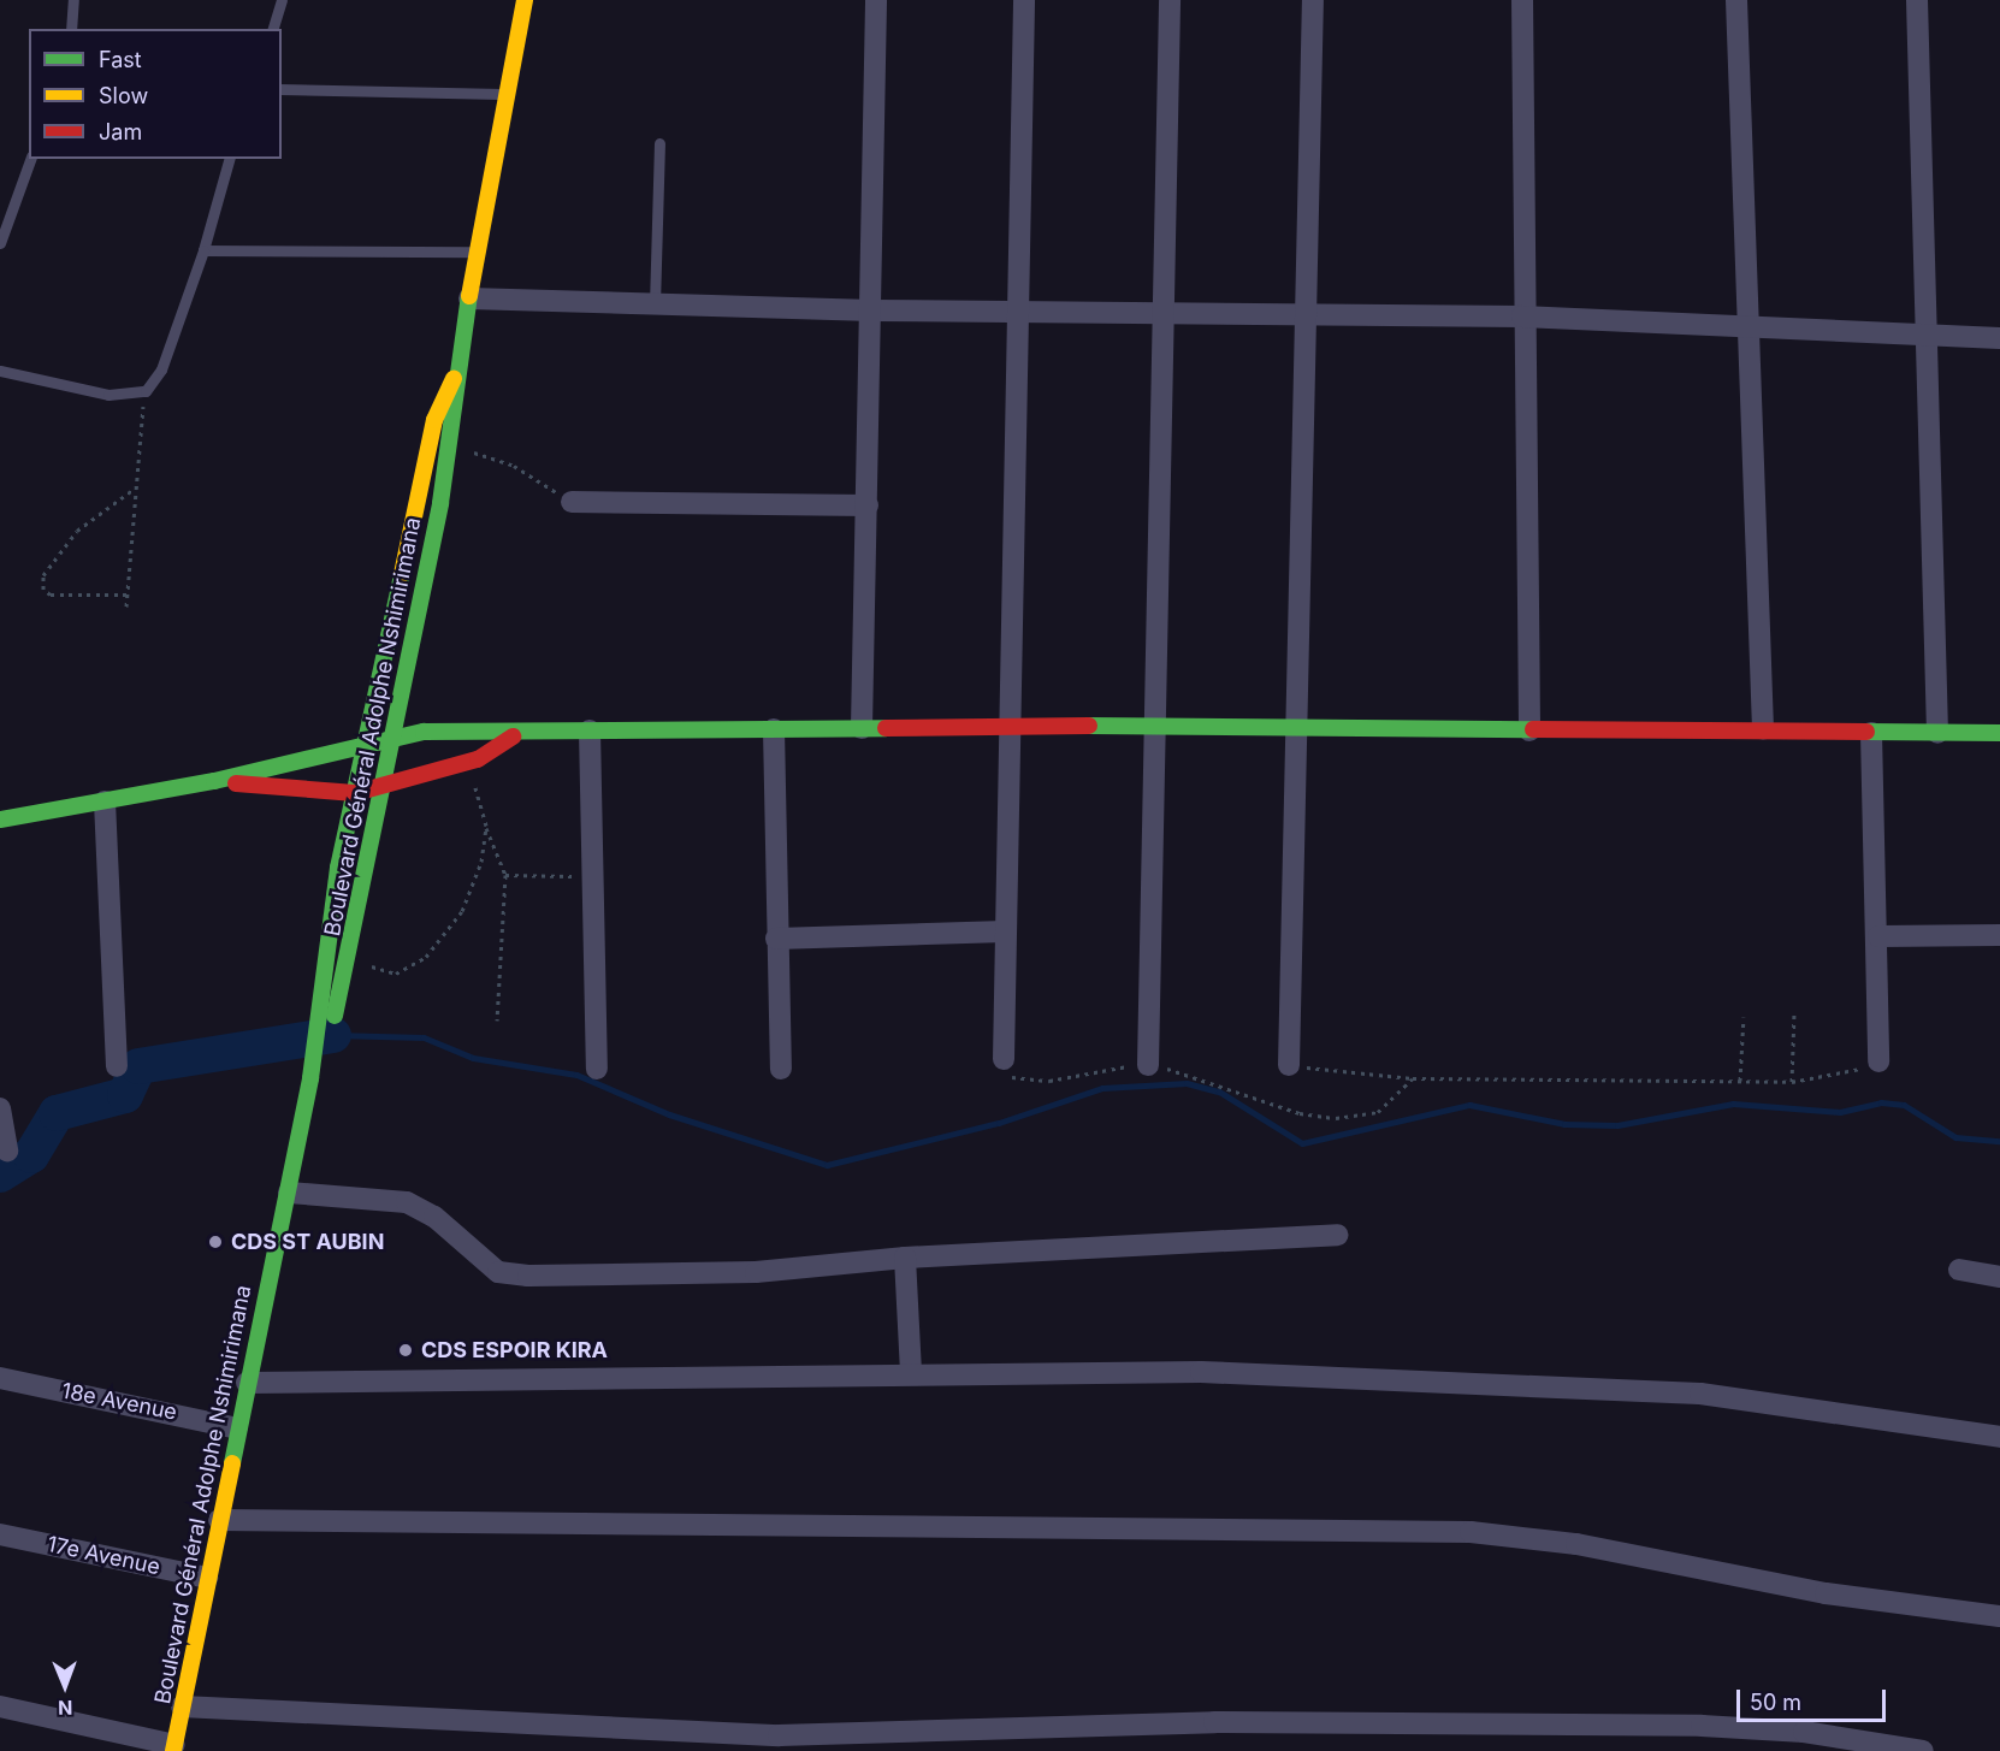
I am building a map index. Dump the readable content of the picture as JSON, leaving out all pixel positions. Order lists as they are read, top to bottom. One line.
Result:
{"streets":{"main road":["Boulevard Général Adolphe Nshimirimana"],"street":["18e Avenue","17e Avenue"]},"crossings":[["Boulevard Général Adolphe Nshimirimana","18e Avenue"],["Boulevard Général Adolphe Nshimirimana","17e Avenue"]],"places":["CDS ST AUBIN","CDS ESPOIR KIRA"],"legend":["Fast","Slow","Jam"],"scale_bar":"50 m","north":"bottom"}
